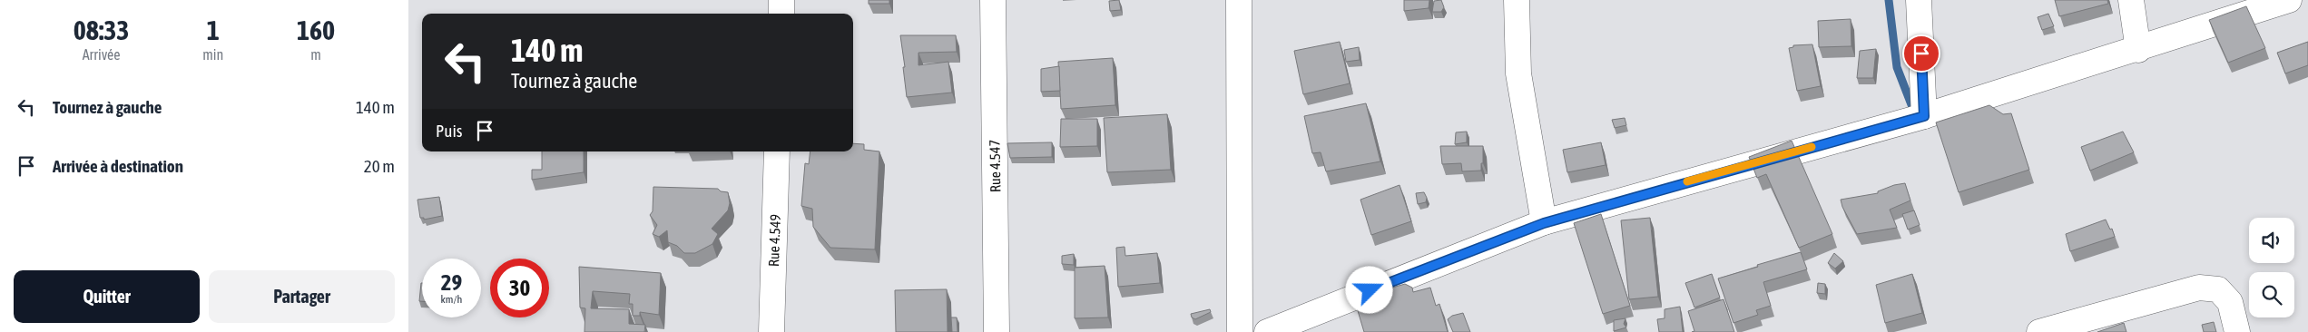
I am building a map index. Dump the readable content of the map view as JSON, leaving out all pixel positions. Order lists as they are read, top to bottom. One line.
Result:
{"streets":{"street":["Rue 4.547","Rue 4.549"]},"page":{"eta":["08:33","Arrivée","1","min","160","m"],"turn":["140 m","Tournez à gauche"],"list":[{"name":"Tournez à gauche","value":"140 m"},{"name":"Arrivée à destination","value":"20 m"}],"then":"Puis","speed":"29 km/h","limit":"30","buttons":["Quitter","Partager"]}}
